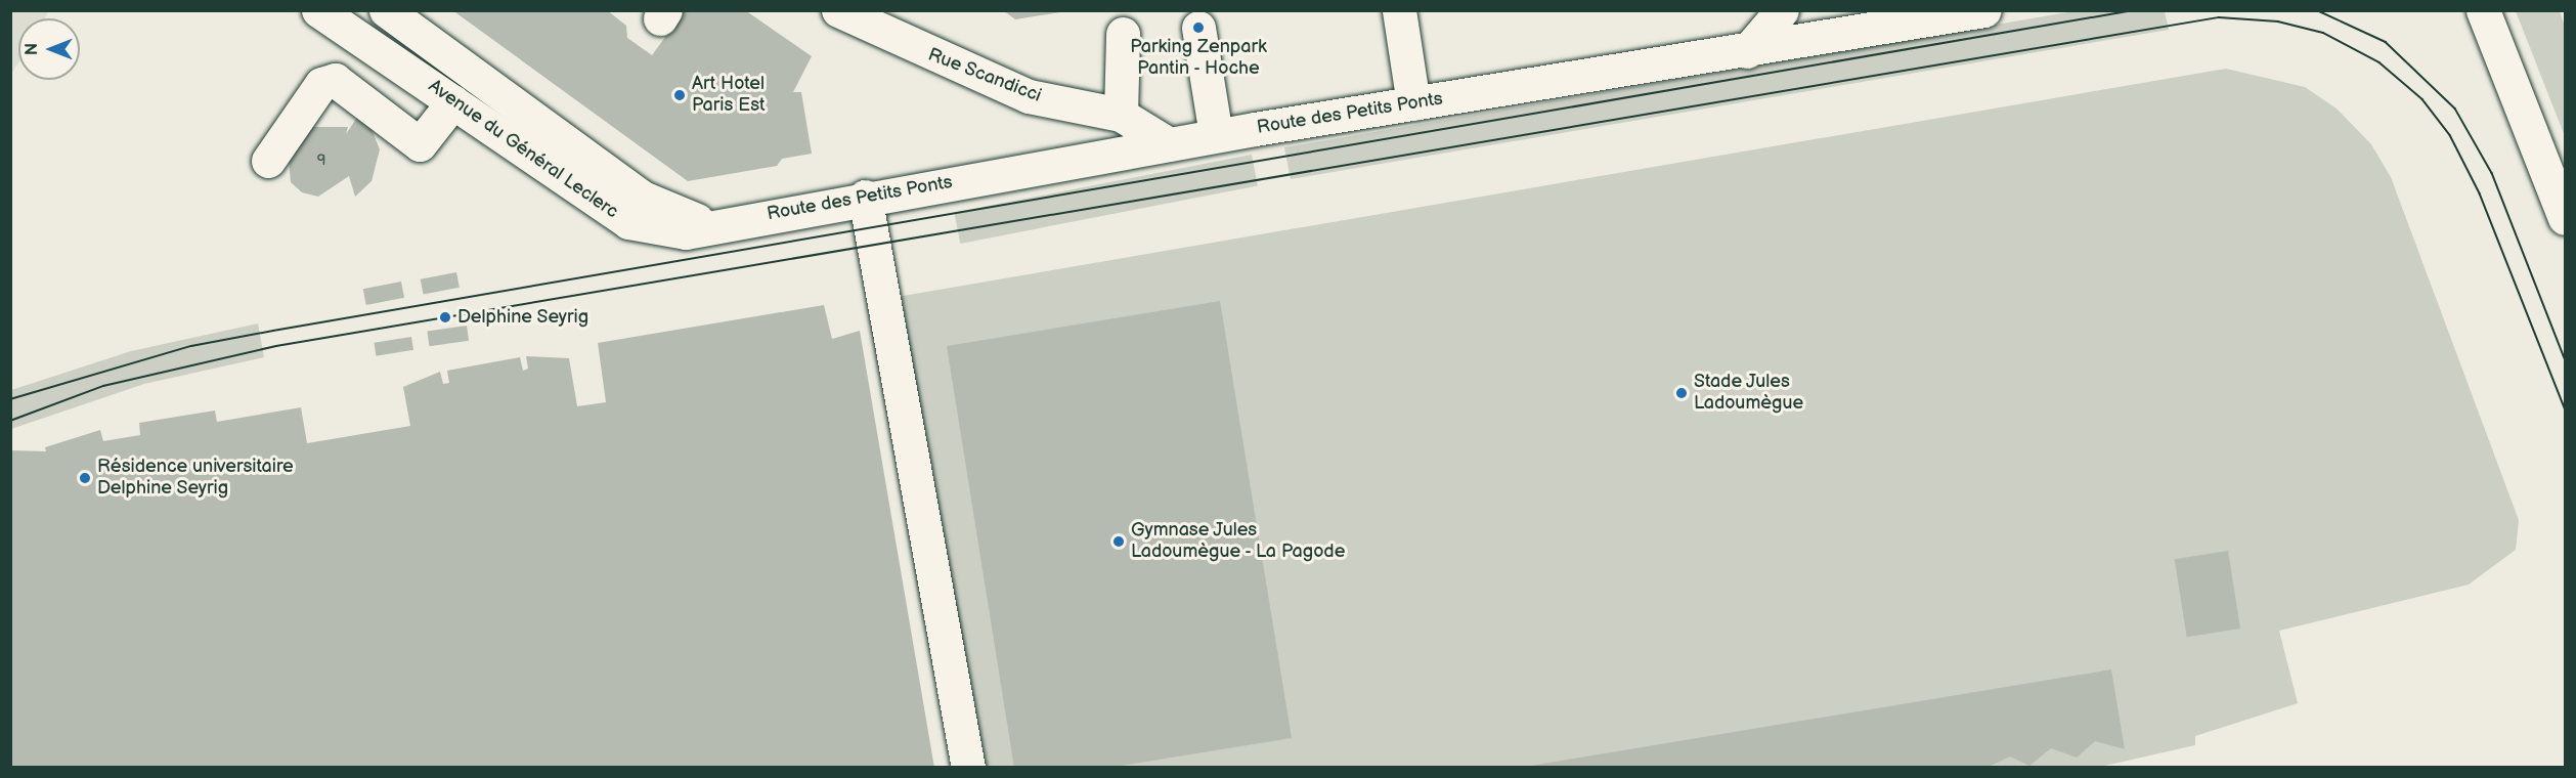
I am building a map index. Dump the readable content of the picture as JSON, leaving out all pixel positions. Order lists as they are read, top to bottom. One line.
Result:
{"streets":{"main road":["Rue Scandicci","Route des Petits Ponts","Avenue du Général Leclerc"]},"crossings":[["Rue Scandicci","Route des Petits Ponts"],["Route des Petits Ponts","Avenue du Général Leclerc"]],"places":["Parking Zenpark Pantin - Hoche","Art Hotel Paris Est","Delphine Seyrig","Stade Jules Ladoumègue","Résidence universitaire Delphine Seyrig","Gymnase Jules Ladoumègue - La Pagode"],"house_numbers":["9"],"north":"left"}
